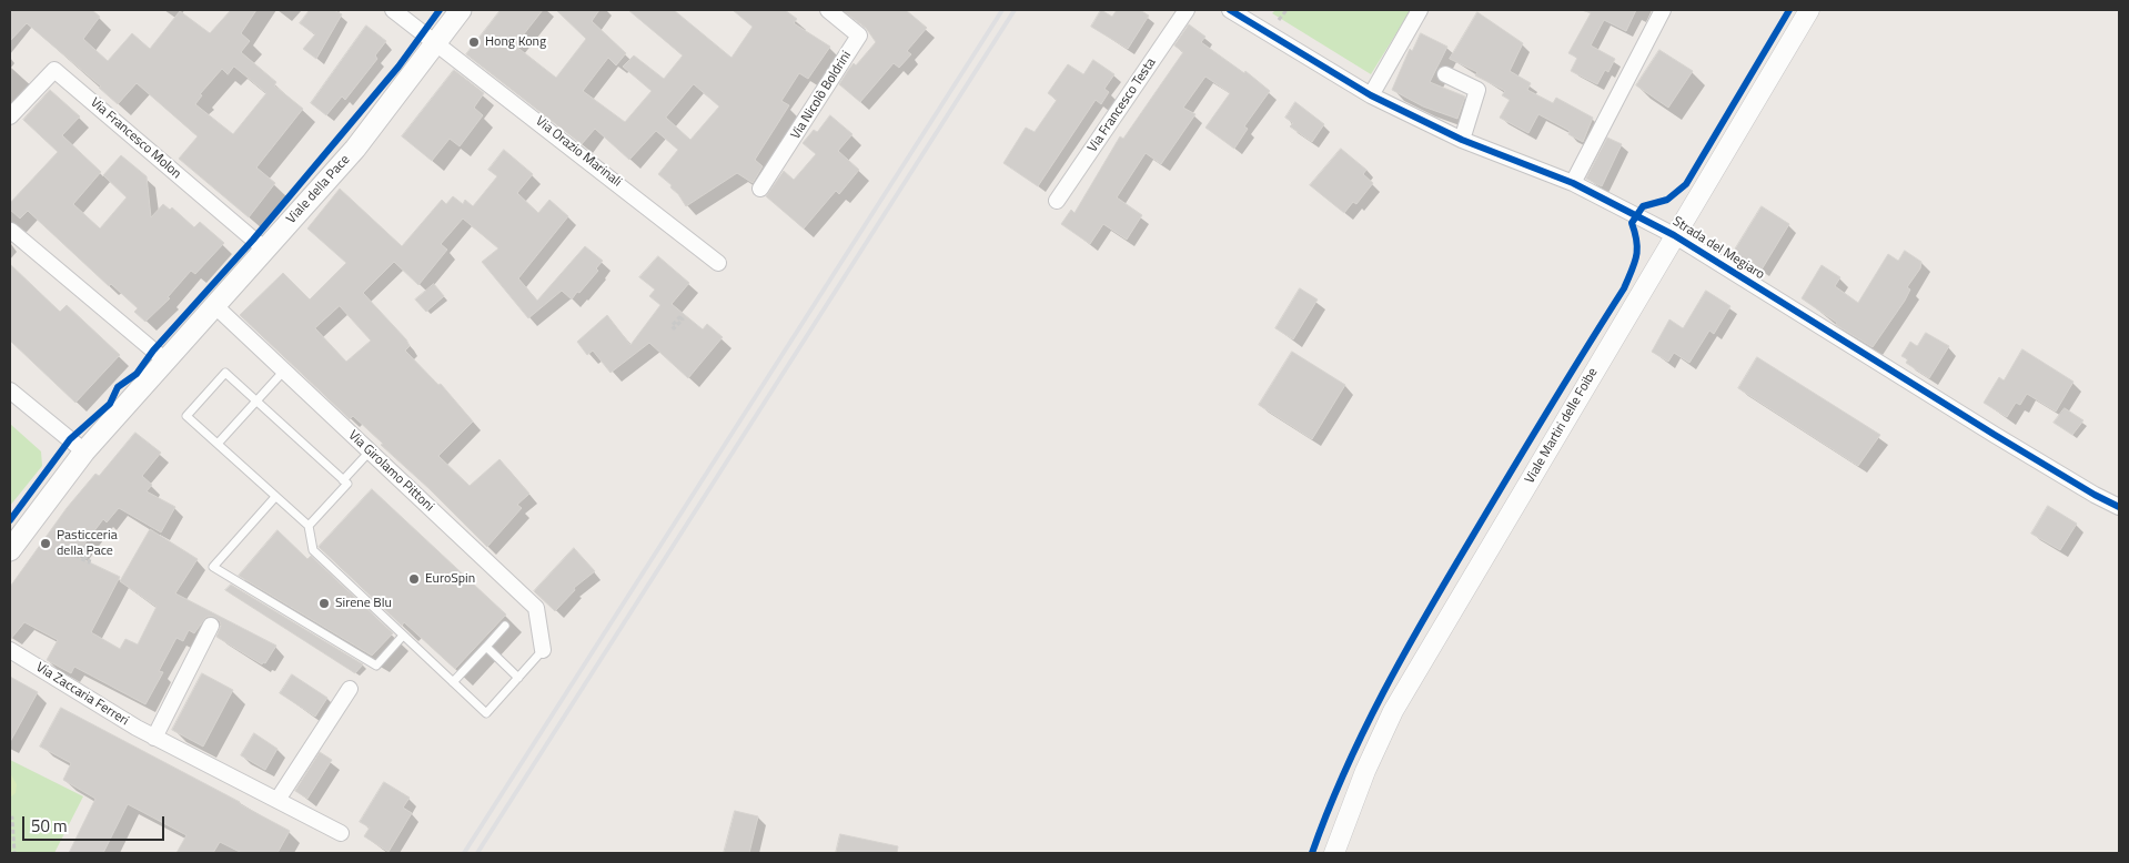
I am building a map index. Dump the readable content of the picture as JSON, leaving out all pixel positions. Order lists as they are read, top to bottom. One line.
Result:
{"streets":{"main road":["Viale della Pace"],"street":["Via Nicolò Boldrini","Via Francesco Testa","Via Francesco Molon","Via Orazio Marinali","Strada del Megiaro","Viale Martiri delle Foibe","Via Girolamo Pittoni","Via Zaccaria Ferreri"]},"crossings":[["Via Francesco Molon","Viale della Pace"],["Via Orazio Marinali","Viale della Pace"],["Viale della Pace","Via Girolamo Pittoni"],["Strada del Megiaro","Viale Martiri delle Foibe"]],"places":["Hong Kong","Pasticceria della Pace","EuroSpin","Sirene Blu"],"scale_bar":"50 m"}
